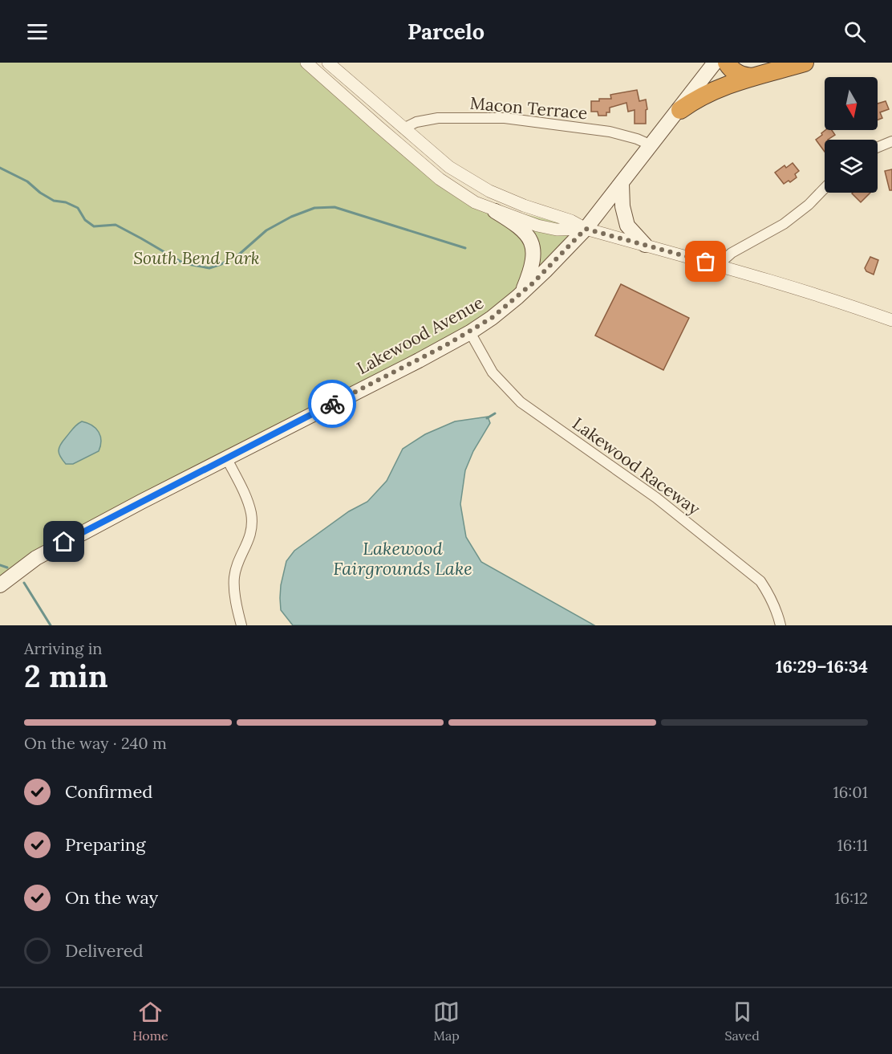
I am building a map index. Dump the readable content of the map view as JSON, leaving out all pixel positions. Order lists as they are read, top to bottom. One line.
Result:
{"streets":{"main road":["Lakewood Avenue"],"street":["Macon Terrace","Lakewood Raceway"]},"crossings":[["Macon Terrace","Lakewood Avenue"],["Lakewood Avenue","Lakewood Raceway"]],"water":["Lakewood Fairgrounds Lake"],"parks":["South Bend Park"],"north":"bottom","page":{"header":"Parcelo","heading":["2 min","Arriving in","16:29–16:34"],"bar":"On the way · 240 m","list":[["Confirmed","16:01"],["Preparing","16:11"],["On the way","16:12"],"Delivered"],"tabs":["Home","Map","Saved"]}}
